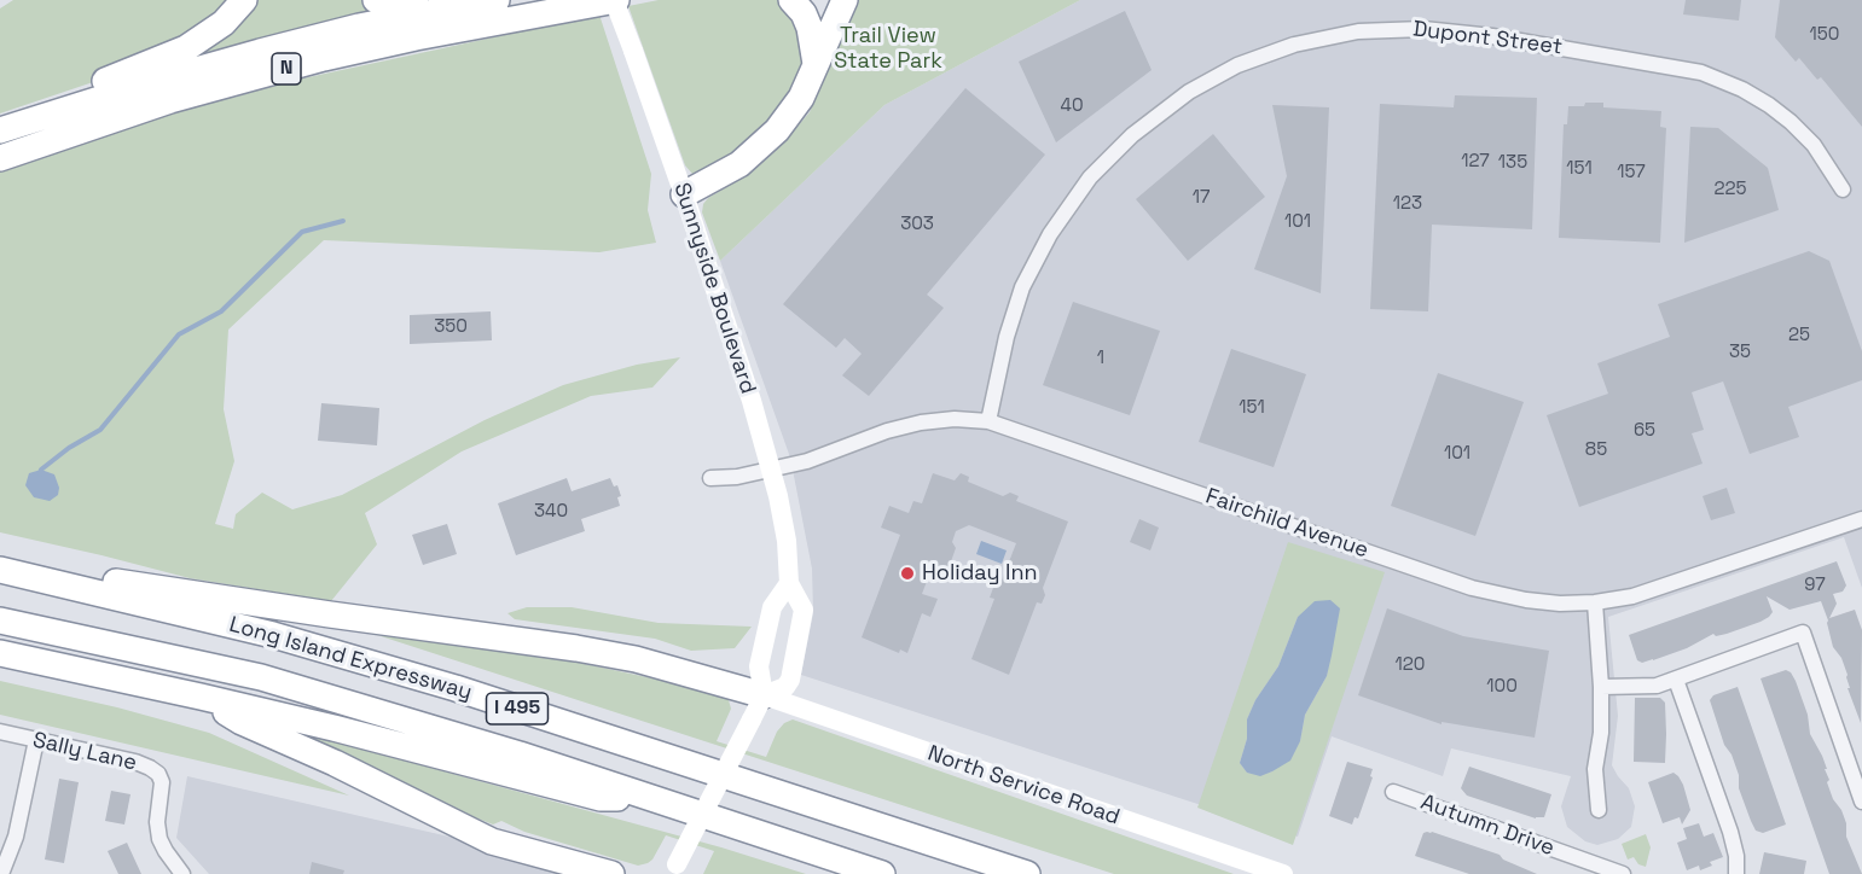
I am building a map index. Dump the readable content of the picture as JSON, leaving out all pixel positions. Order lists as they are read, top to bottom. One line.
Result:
{"streets":{"highway":["N","Long Island Expressway","I 495"],"main road":["Sunnyside Boulevard","North Service Road"],"street":["Dupont Street","Fairchild Avenue","Sally Lane","Autumn Drive"]},"crossings":[["Dupont Street","Fairchild Avenue"],["N","Sunnyside Boulevard"],["Sunnyside Boulevard","Fairchild Avenue"],["Sunnyside Boulevard","North Service Road"]],"parks":["Trail View State Park"],"places":["Holiday Inn"],"house_numbers":["150","40","127","135","151","157","225","17","123","101","303","350","25","35","1","151","65","85","101","340","97","120","100"]}
